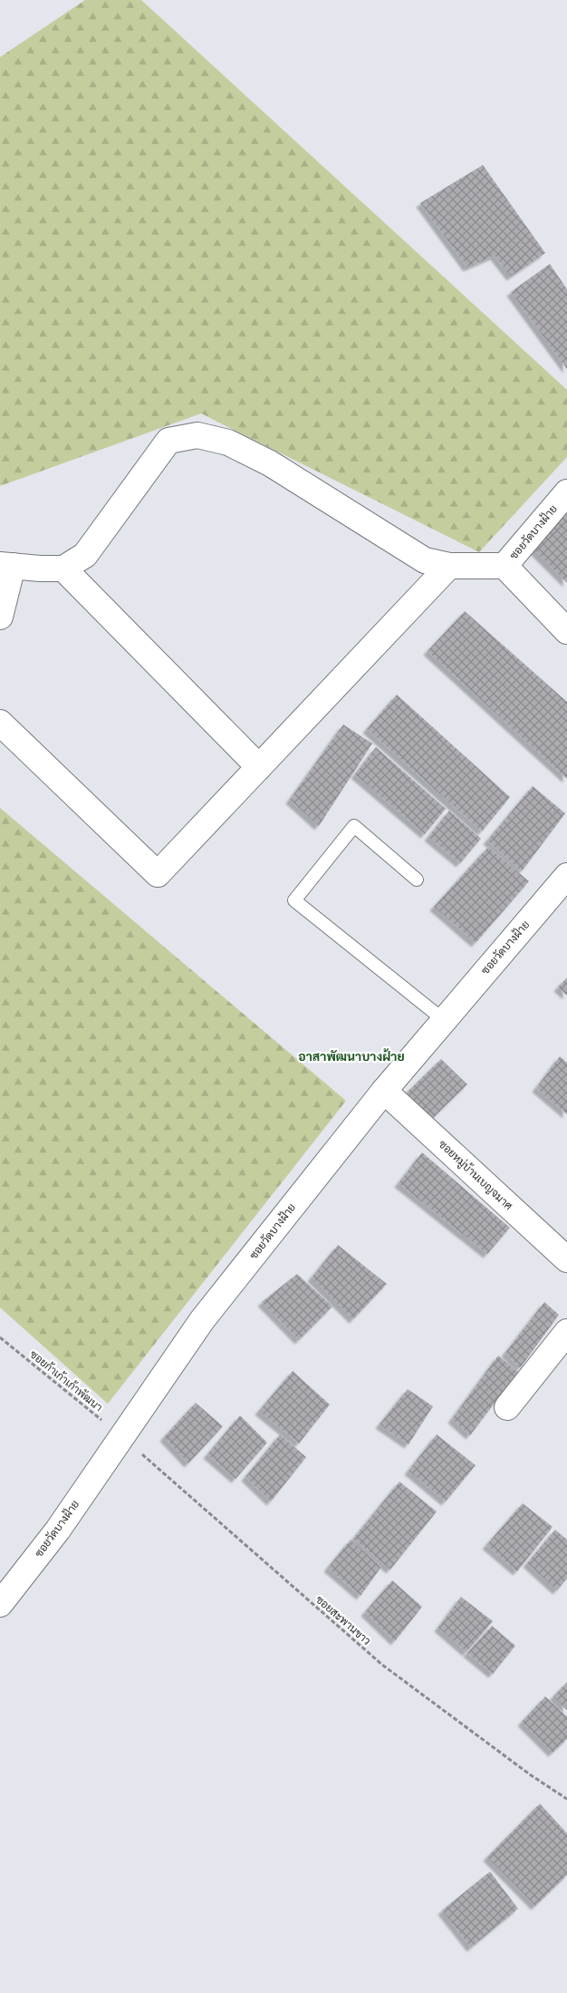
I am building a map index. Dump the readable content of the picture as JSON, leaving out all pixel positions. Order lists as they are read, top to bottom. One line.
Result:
{"streets":{"street":["ซอยวัดบางฝ้าย","ซอยหมู่บ้านเบญจมาศ"],"path":["ซอยก้าเก้าเก้าพัฒนา","ซอยสะพานขาว"]},"crossings":[["ซอยวัดบางฝ้าย","ซอยหมู่บ้านเบญจมาศ"],["ซอยวัดบางฝ้าย","ซอยก้าเก้าเก้าพัฒนา"],["ซอยวัดบางฝ้าย","ซอยสะพานขาว"],["ซอยก้าเก้าเก้าพัฒนา","ซอยสะพานขาว"]],"districts":["อาสาพัฒนาบางฝ้าย"]}
